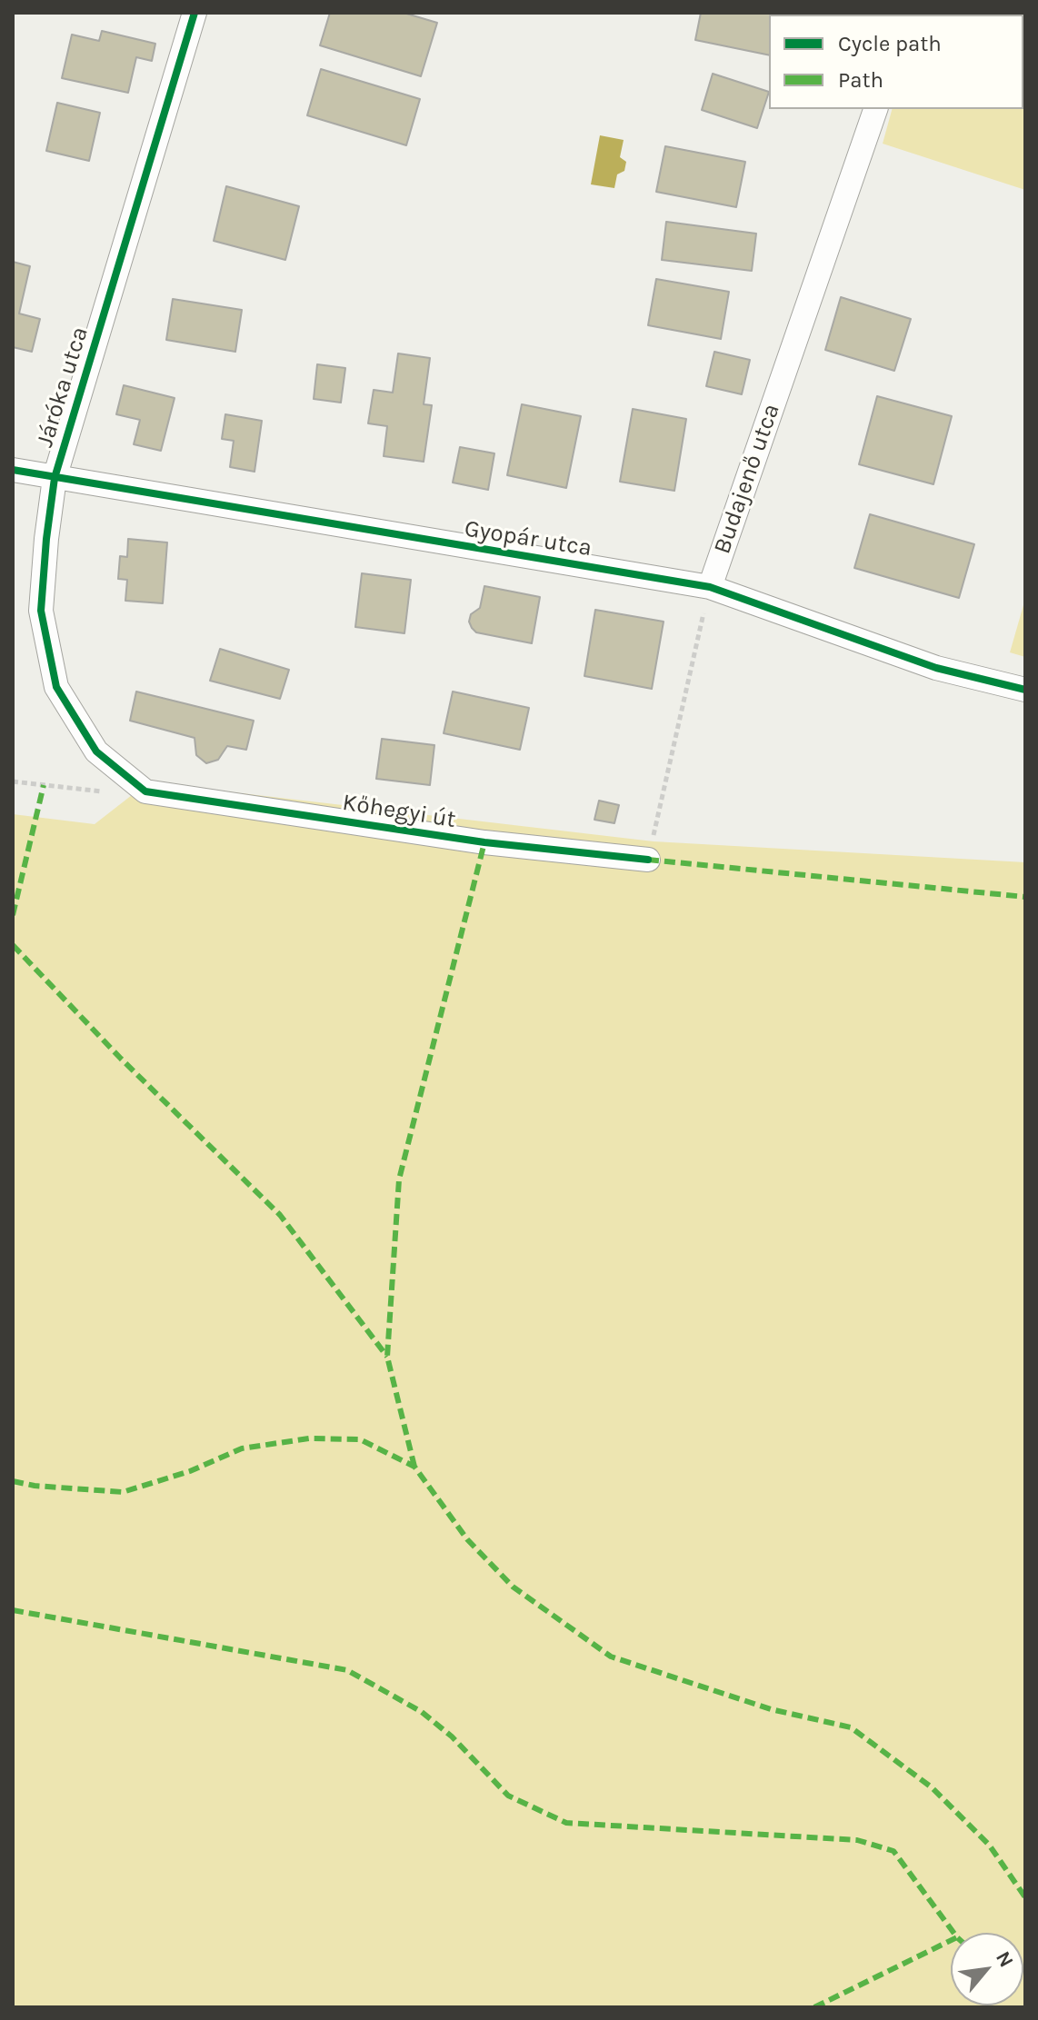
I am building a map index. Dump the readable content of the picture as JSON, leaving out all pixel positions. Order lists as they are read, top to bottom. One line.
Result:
{"streets":{"street":["Járóka utca","Budajenő utca","Gyopár utca","Kőhegyi út"]},"crossings":[["Járóka utca","Gyopár utca"],["Járóka utca","Kőhegyi út"],["Budajenő utca","Gyopár utca"]],"legend":["Cycle path","Path"],"north":"top right"}
